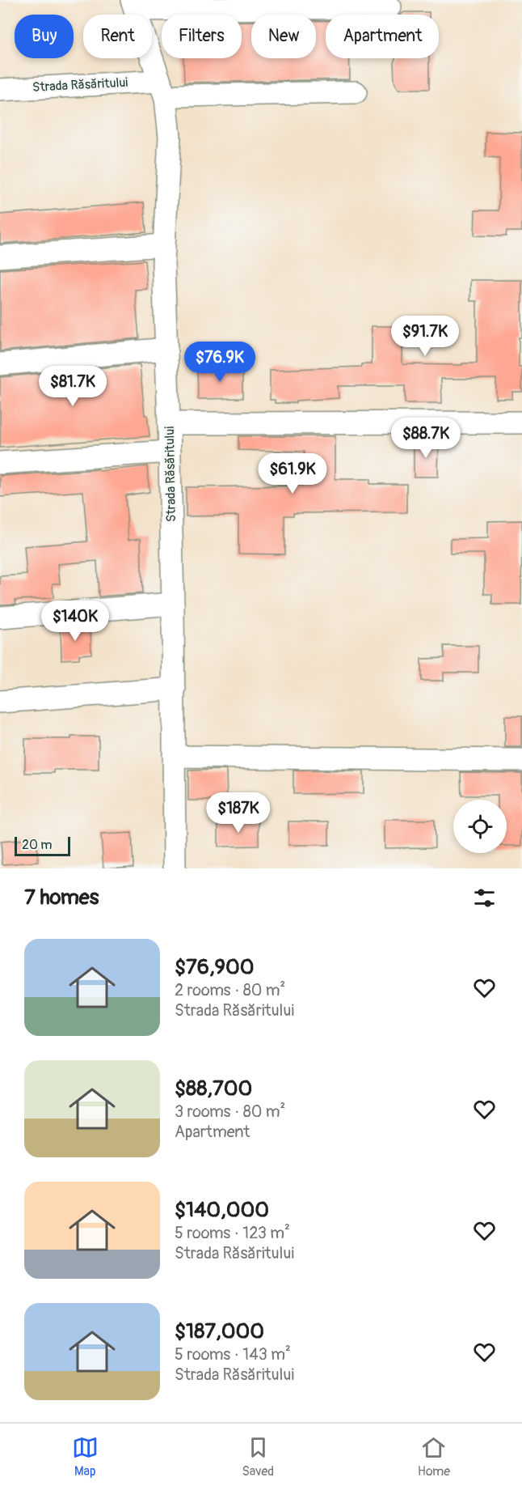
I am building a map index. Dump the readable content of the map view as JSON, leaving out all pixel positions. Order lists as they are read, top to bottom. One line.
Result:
{"streets":{"street":["Strada Răsăritului"]},"scale_bar":"20 m","page":{"chip":["Buy","Rent","Filters","New","Apartment"],"price":["$91.7K","$76.9K","$81.7K","$88.7K","$61.9K","$140K","$187K"],"scale":"20 m","heading":"7 homes","list":[{"name":"$76,900","note":"2 rooms · 80 m² · Strada Răsăritului"},{"name":"$88,700","note":"3 rooms · 80 m² · Apartment"},{"name":"$140,000","note":"5 rooms · 123 m² · Strada Răsăritului"},{"name":"$187,000","note":"5 rooms · 143 m² · Strada Răsăritului"}],"tabs":["Map","Saved","Home"]}}
